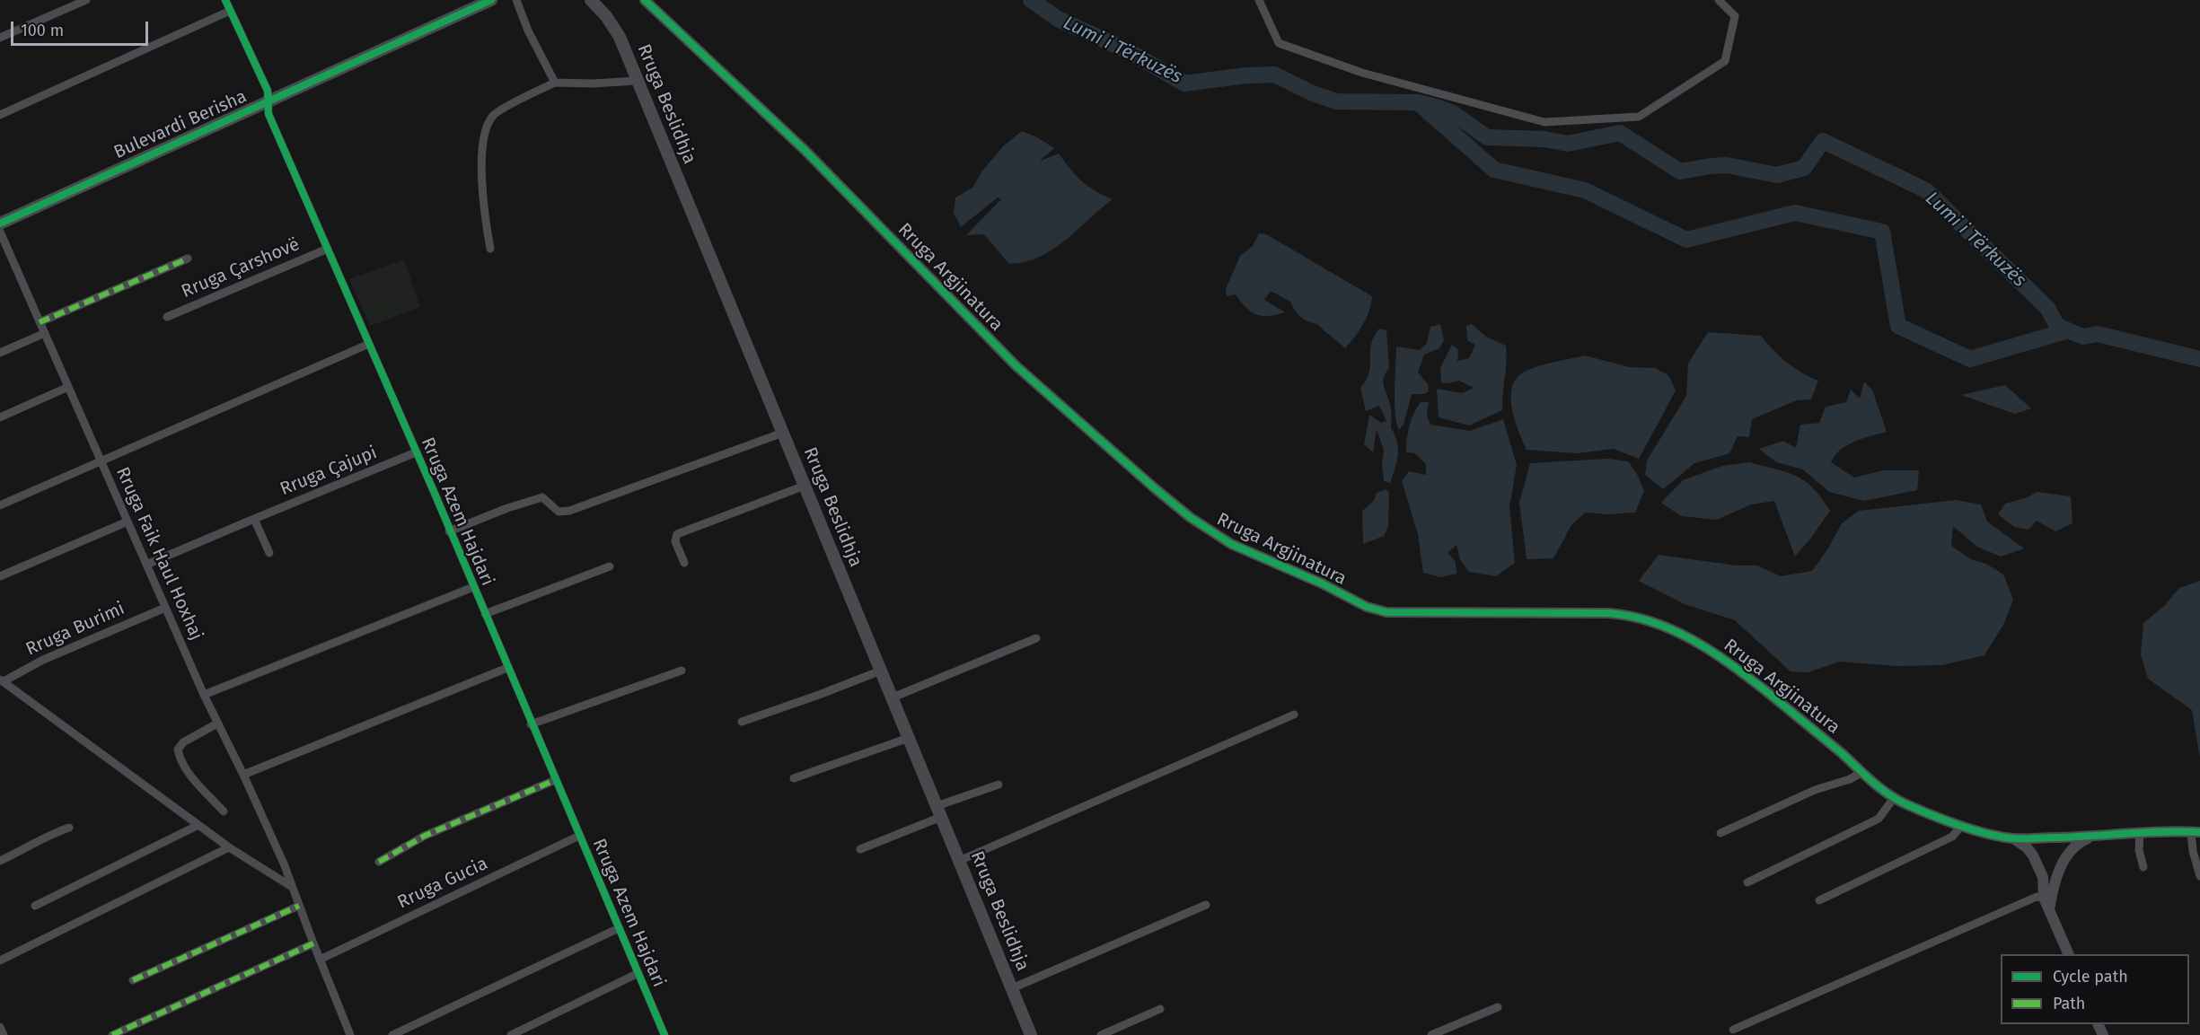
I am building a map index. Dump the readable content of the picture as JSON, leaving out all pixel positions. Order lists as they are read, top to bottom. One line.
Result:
{"streets":{"main road":["Rruga Beslidhja","Bulevardi Berisha"],"street":["Rruga Çarshovë","Rruga Argjinatura","Rruga Çajupi","Rruga Azem Hajdari","Rruga Faik Haul Hoxhaj","Rruga Burimi","Rruga Gucia"]},"crossings":[["Bulevardi Berisha","Rruga Azem Hajdari"],["Rruga Çarshovë","Rruga Azem Hajdari"],["Rruga Çajupi","Rruga Azem Hajdari"],["Rruga Çajupi","Rruga Faik Haul Hoxhaj"],["Rruga Azem Hajdari","Rruga Gucia"],["Rruga Faik Haul Hoxhaj","Rruga Burimi"],["Rruga Faik Haul Hoxhaj","Rruga Gucia"]],"water":["Lumi i Tërkuzës"],"legend":["Cycle path","Path"],"scale_bar":"100 m"}
